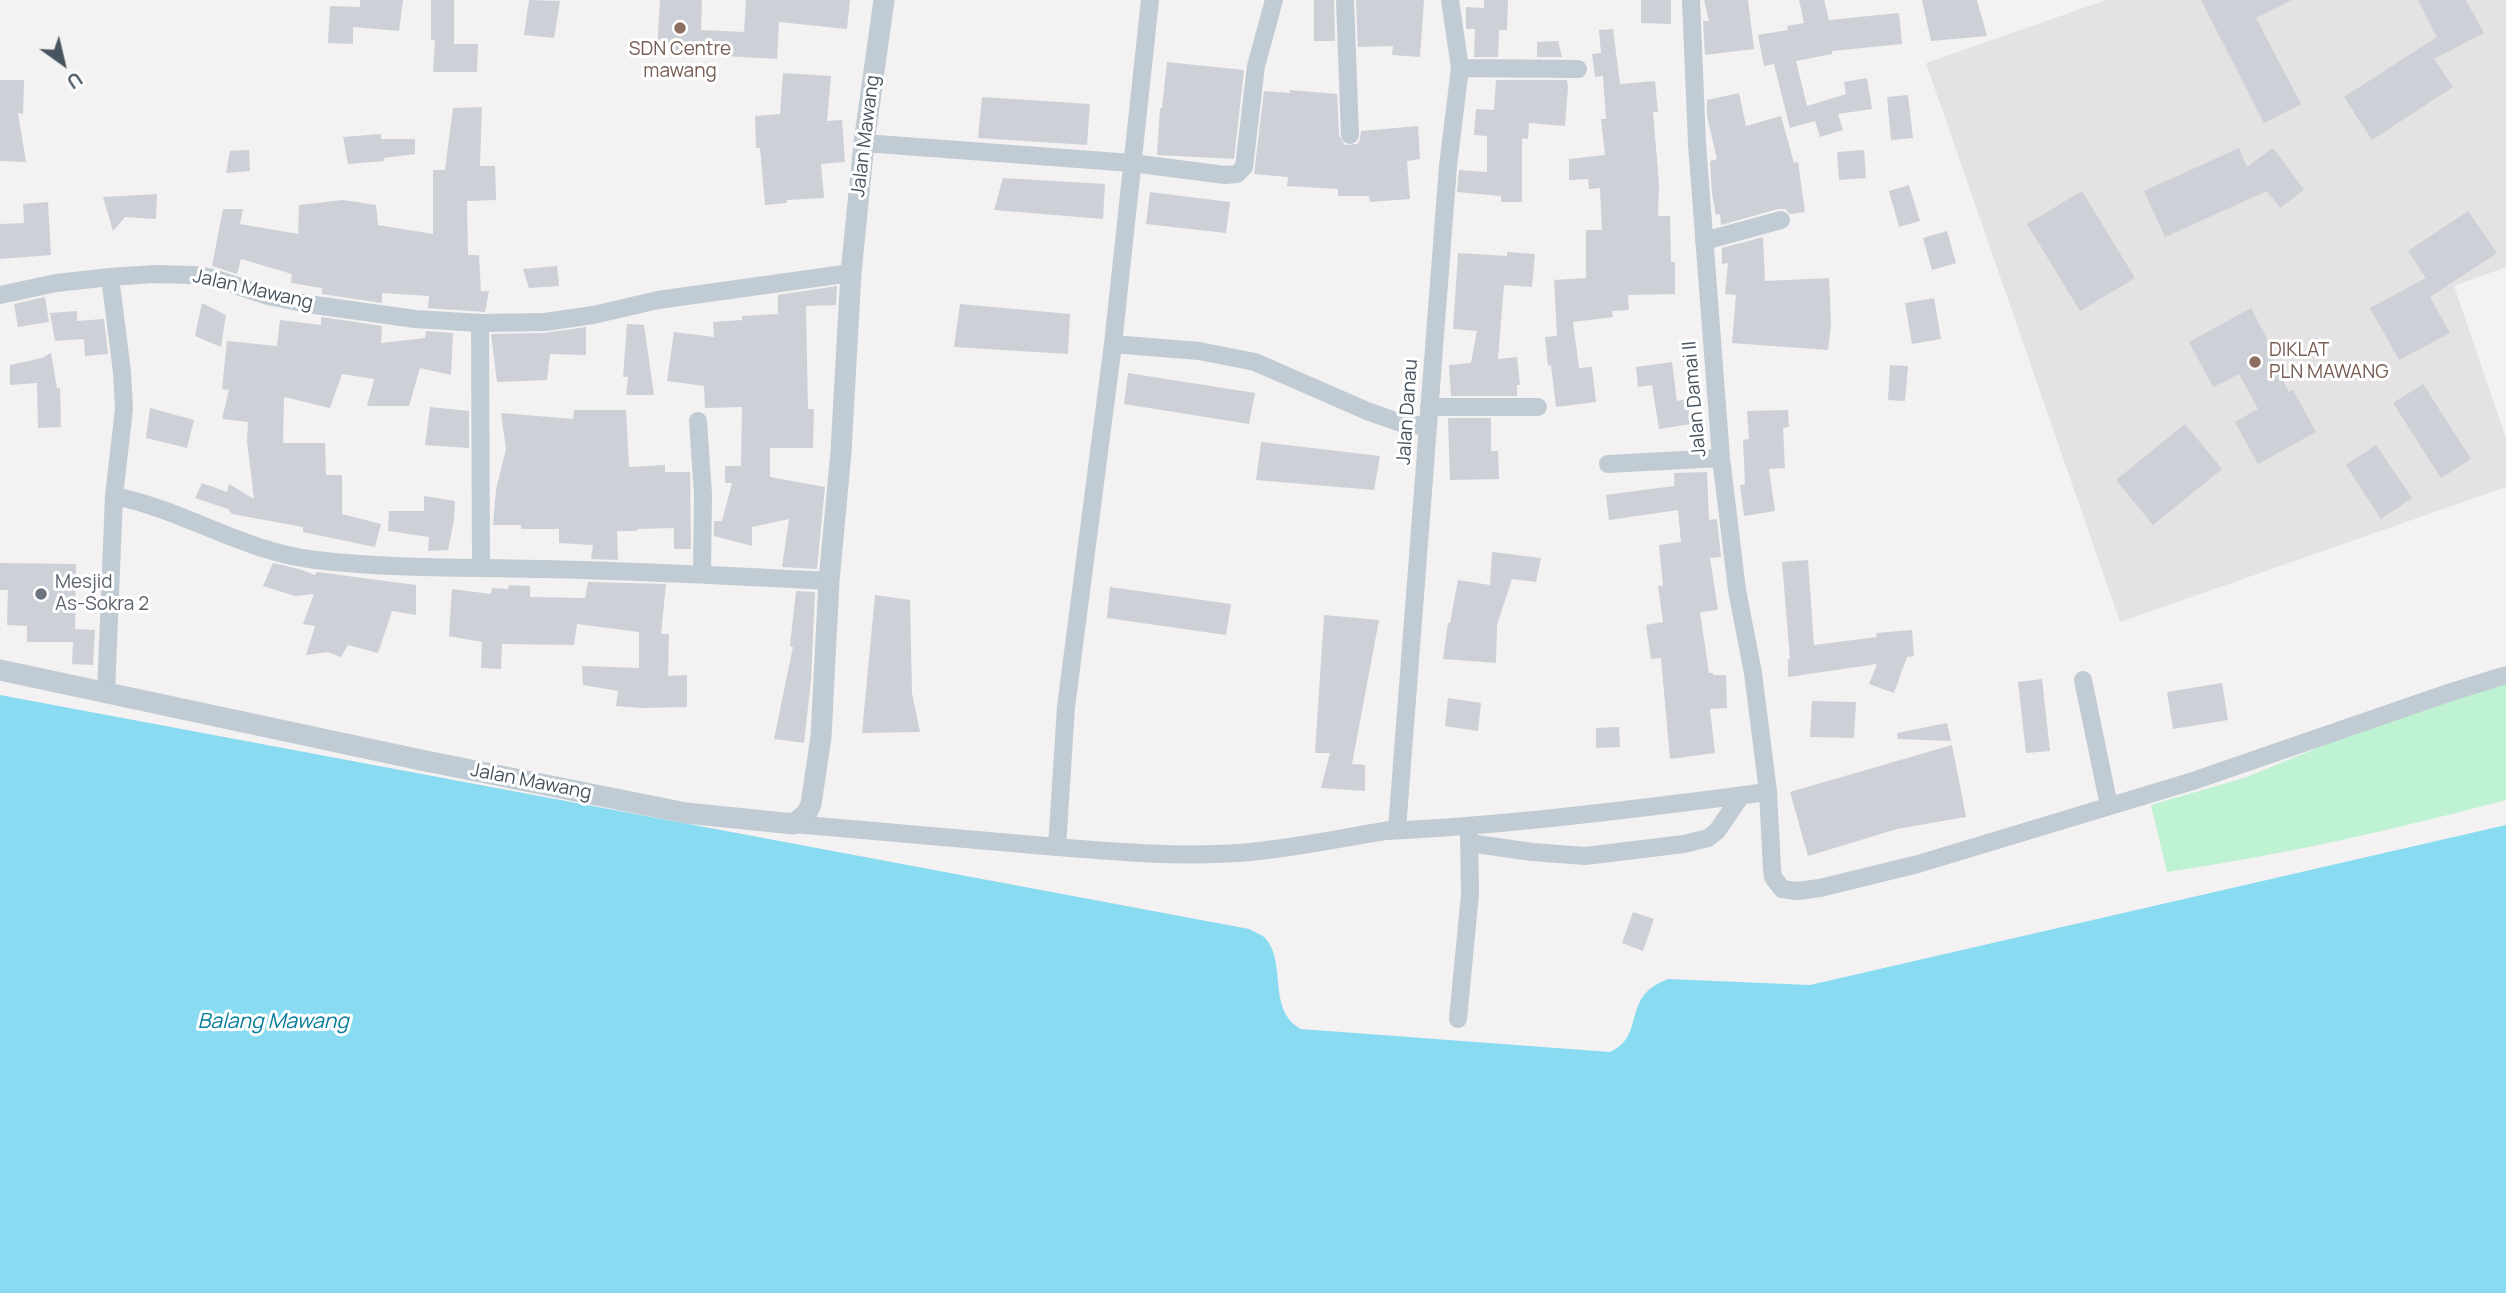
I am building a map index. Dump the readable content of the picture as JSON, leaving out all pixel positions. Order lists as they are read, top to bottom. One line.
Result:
{"streets":{"street":["Jalan Mawang","Jalan Damai II","Jalan Danau"]},"crossings":[["Jalan Mawang","Jalan Danau"]],"water":["Balang Mawang"],"places":["SDN Centre mawang","DIKLAT PLN MAWANG","Mesjid As-Sokra 2"],"north":"bottom right"}
